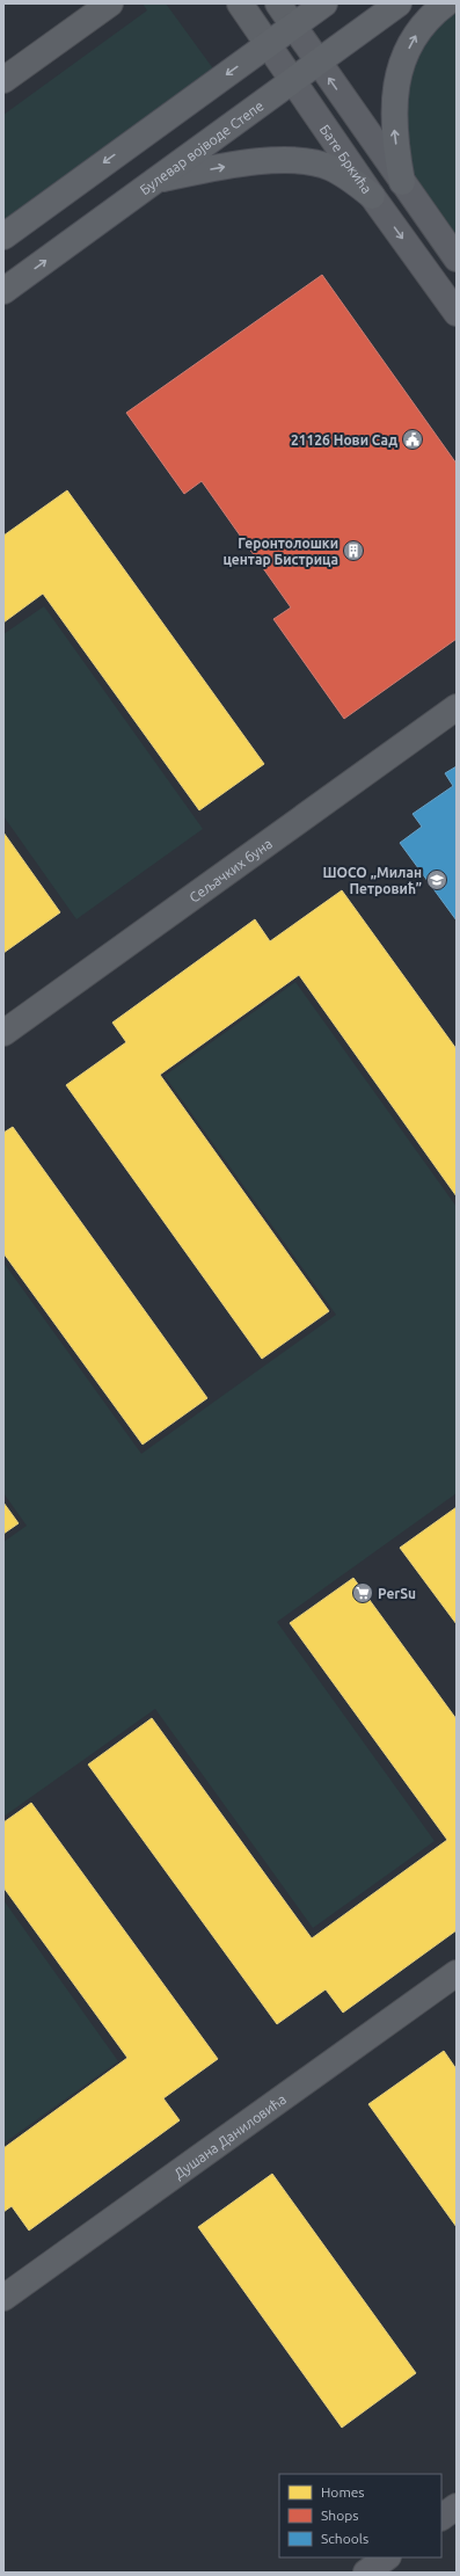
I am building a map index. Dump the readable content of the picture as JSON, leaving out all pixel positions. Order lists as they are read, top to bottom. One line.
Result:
{"streets":{"main road":["Булевар војводе Степе"],"street":["Бате Бркића","Сељачких буна","Душана Даниловића"]},"crossings":[["Булевар војводе Степе","Бате Бркића"]],"places":{"public building":["21126 Нови Сад"],"building":["Геронтолошки центар Бистрица"],"school or university":["ШОСО „Милан Петровић”"],"supermarket":["PerSu"]},"legend":["Homes","Shops","Schools"]}
